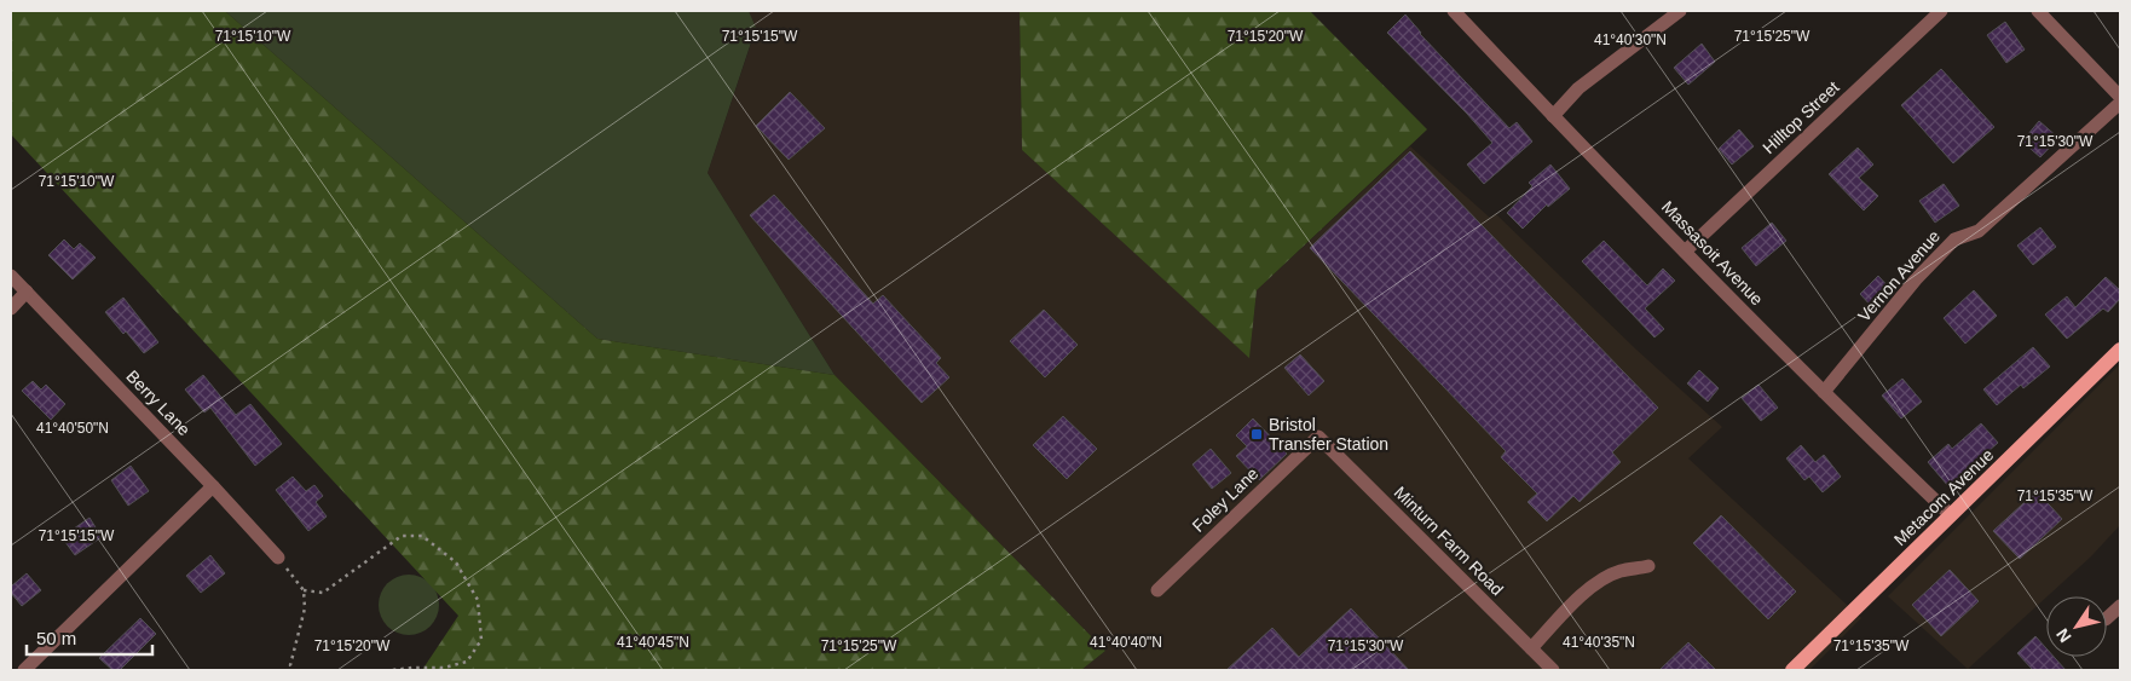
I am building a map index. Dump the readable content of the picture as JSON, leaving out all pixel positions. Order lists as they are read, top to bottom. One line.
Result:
{"streets":{"main road":["Metacom Avenue"],"street":["Hilltop Street","Massasoit Avenue","Vernon Avenue","Berry Lane","Foley Lane","Minturn Farm Road"]},"crossings":[["Hilltop Street","Massasoit Avenue"],["Massasoit Avenue","Vernon Avenue"],["Massasoit Avenue","Metacom Avenue"],["Foley Lane","Minturn Farm Road"]],"places":{"transit":["Bristol Transfer Station"]},"scale_bar":"50 m","north":"bottom left","coordinates":["71°15'10\"W","71°15'20\"W","71°15'25\"W","71°15'15\"W","41°40'30\"N","71°15'30\"W","41°40'50\"N","71°15'35\"W","41°40'45\"N","41°40'40\"N","41°40'35\"N"]}
